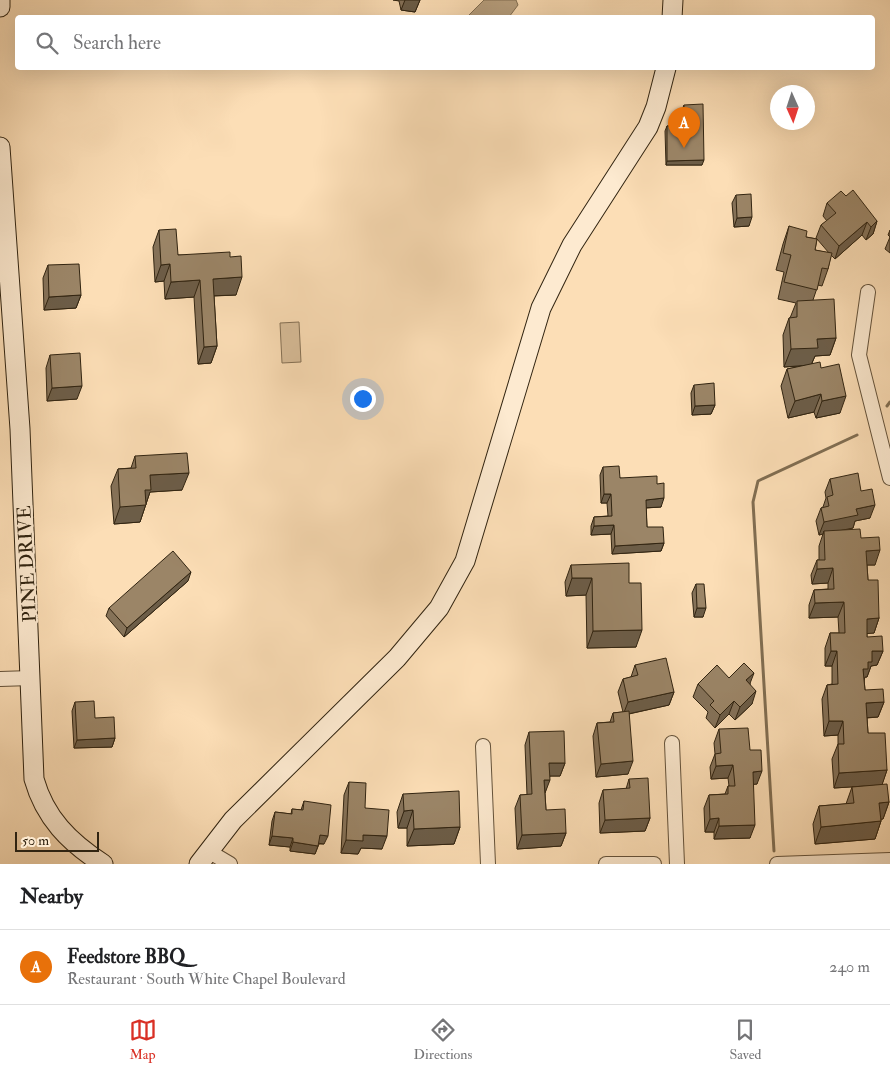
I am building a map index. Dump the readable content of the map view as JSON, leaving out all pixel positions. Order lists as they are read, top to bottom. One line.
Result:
{"streets":{"main road":["PINE DRIVE"]},"scale_bar":"50 m","north":"bottom","page":{"search":"Search here","pins":"A","scale":"50 m","heading":"Nearby","list":[{"mark":"A","name":"Feedstore BBQ","note":"Restaurant · South White Chapel Boulevard","value":"240 m"}],"nav":["Map","Directions","Saved"]}}
